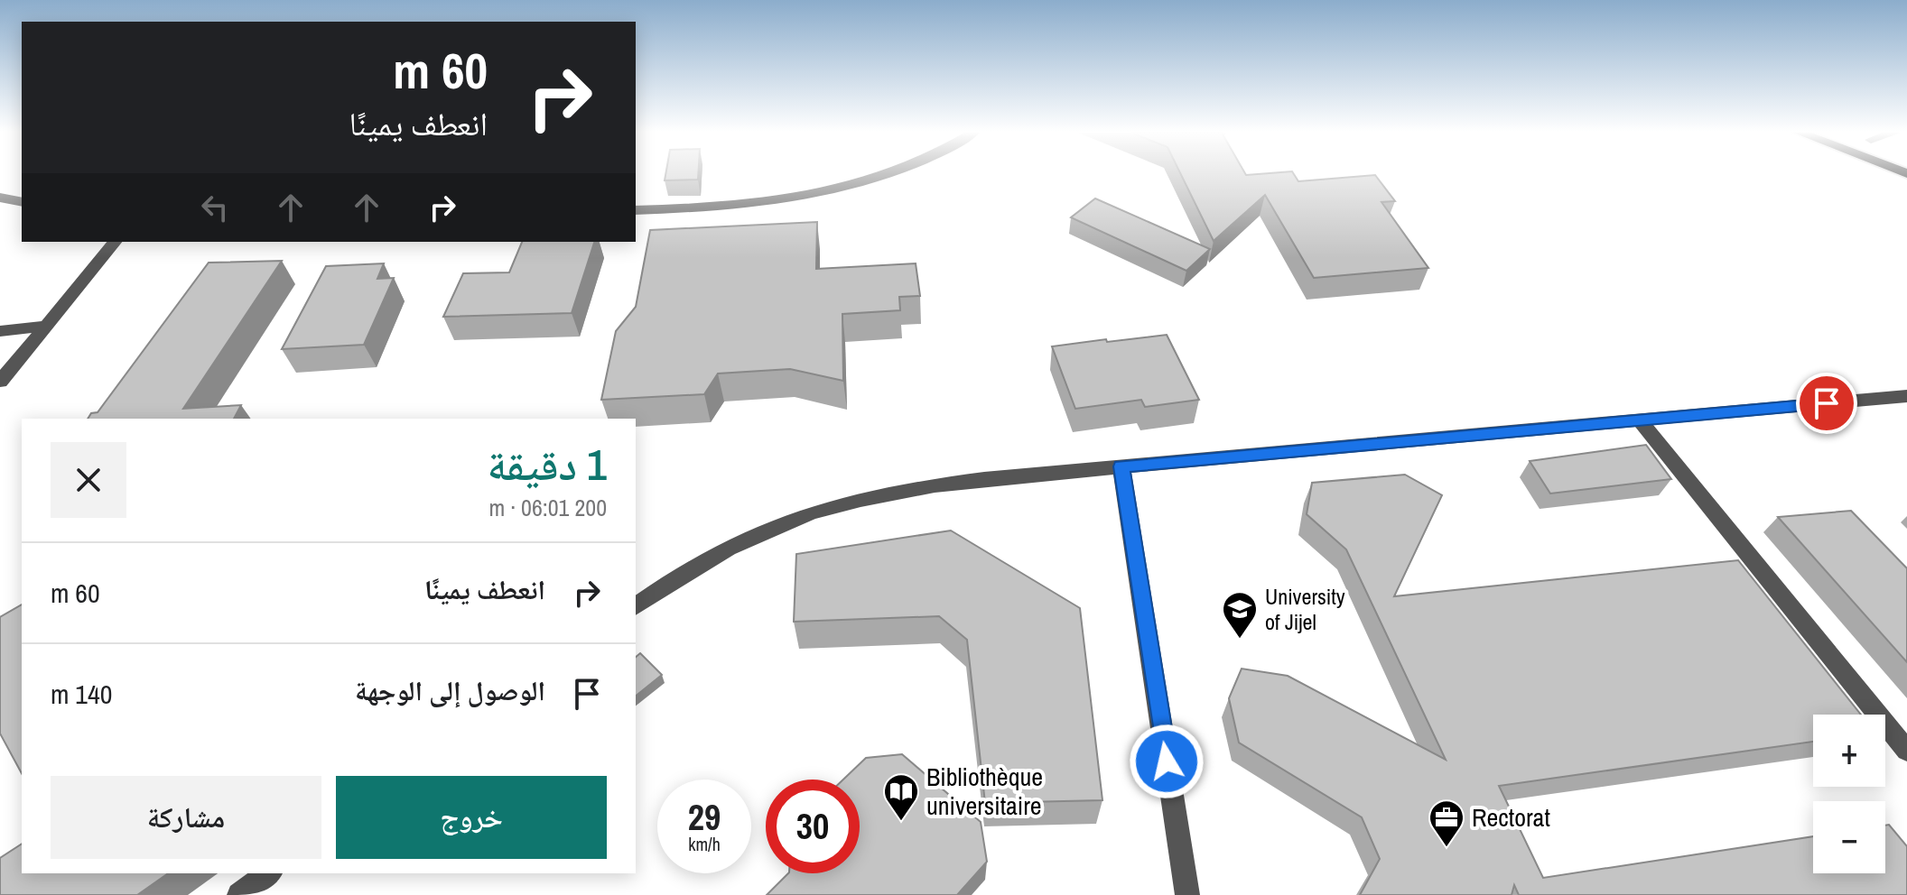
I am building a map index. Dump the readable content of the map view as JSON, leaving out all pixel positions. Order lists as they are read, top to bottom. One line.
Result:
{"places":{"school or university":["University of Jijel"],"library":["Bibliothèque universitaire"],"office":["Rectorat"]},"page":{"turn":["60 m","انعطف يمينًا"],"heading":["1 دقيقة","200 m · 06:01"],"list":[{"name":"انعطف يمينًا","value":"60 m"},{"name":"الوصول إلى الوجهة","value":"140 m"}],"map_buttons":["+","−"],"buttons":["خروج","مشاركة"],"speed":"29 km/h","limit":"30"}}
